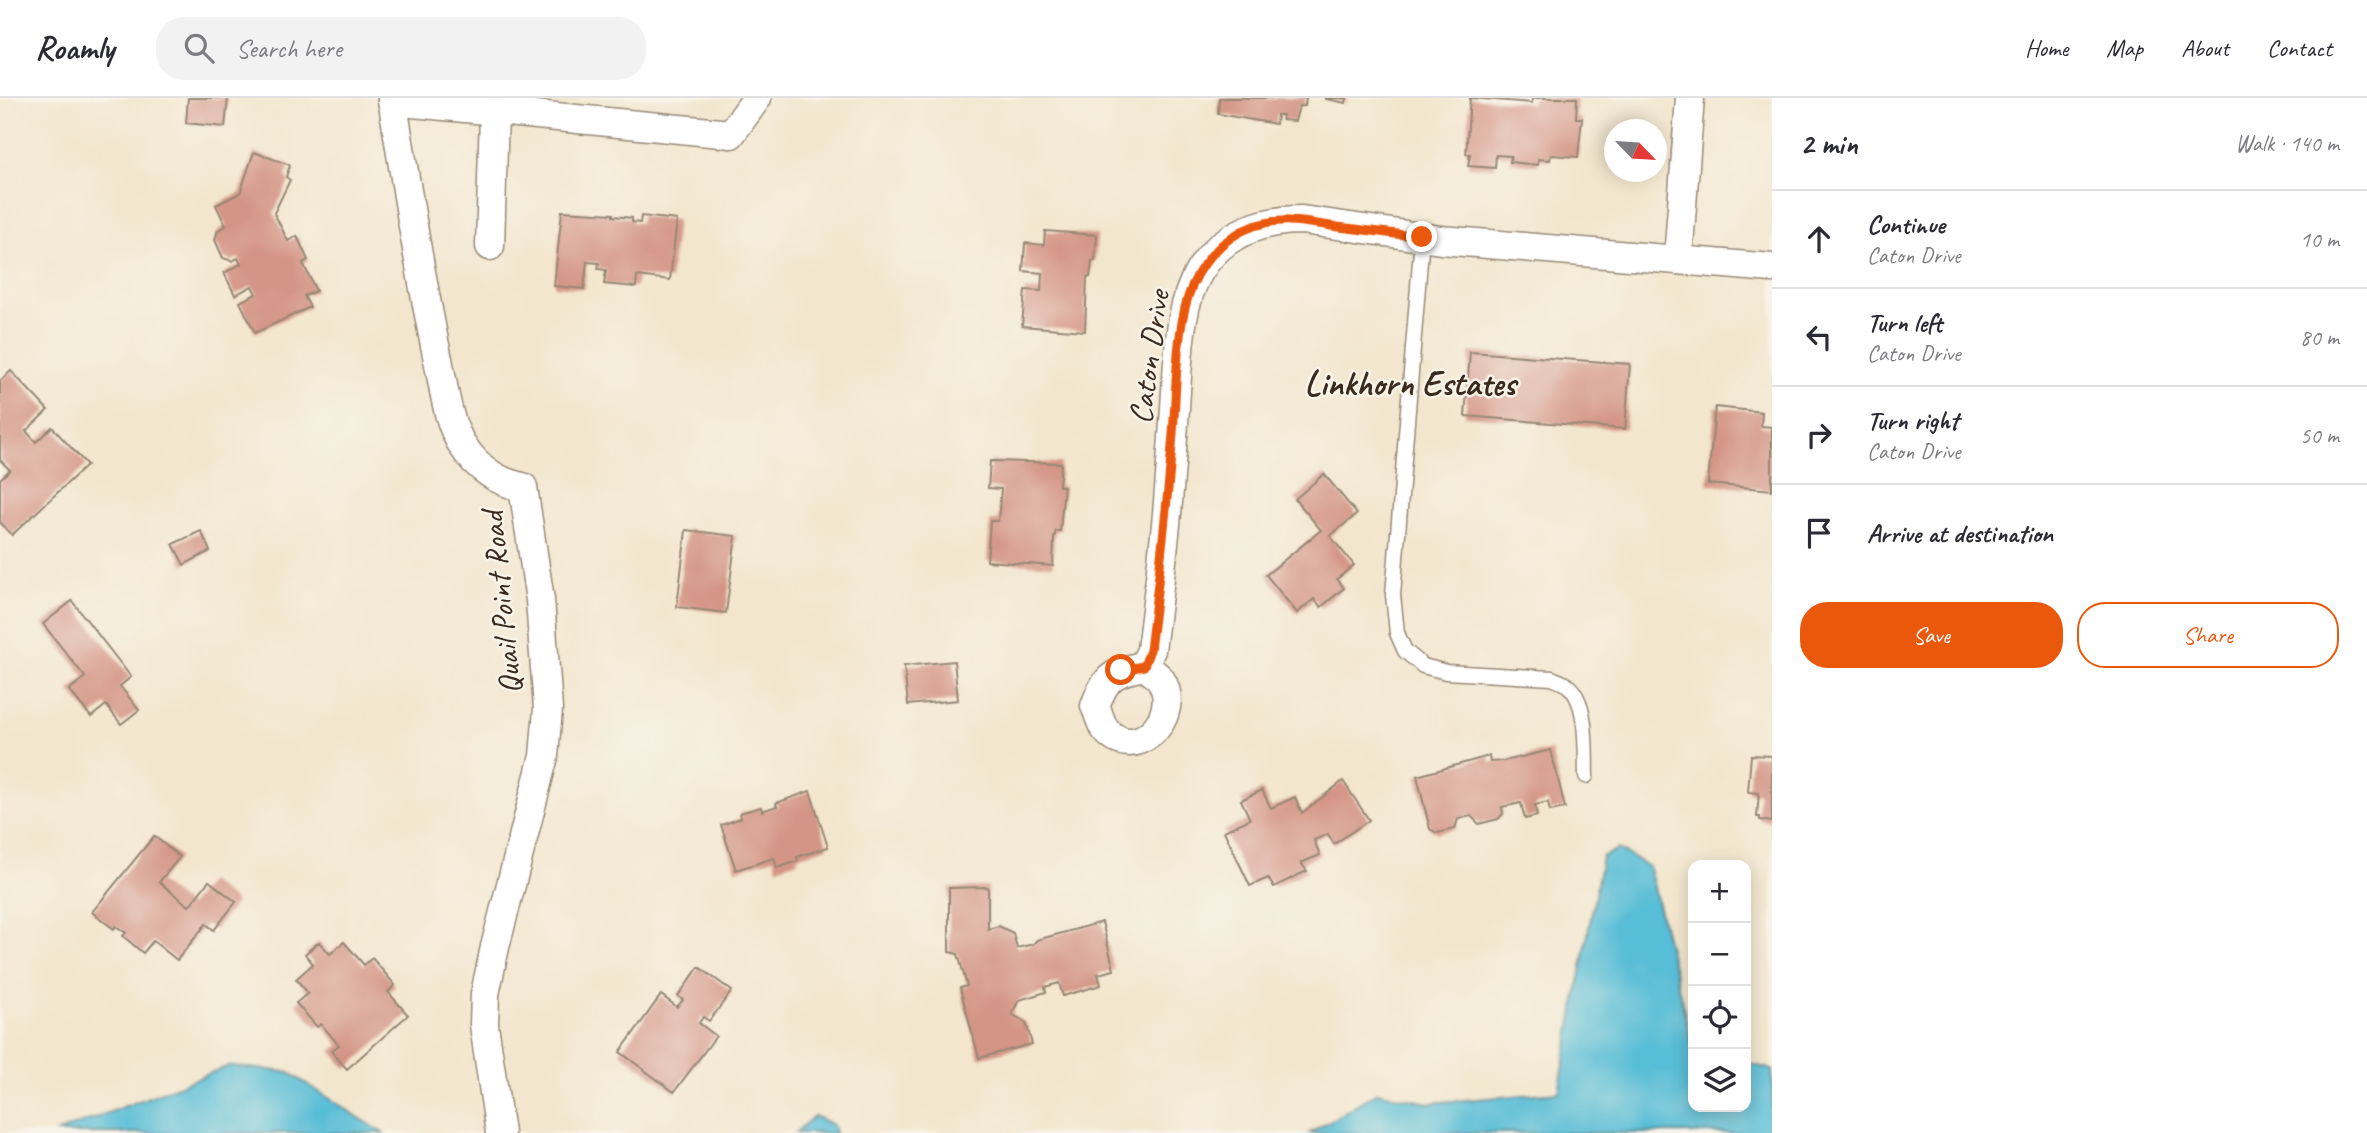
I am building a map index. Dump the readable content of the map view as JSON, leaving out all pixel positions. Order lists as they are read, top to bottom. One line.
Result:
{"streets":{"street":["Caton Drive","Quail Point Road"]},"districts":["Linkhorn Estates"],"north":"bottom right","page":{"header":"Roamly","search":"Search here","nav":["Home","Map","About","Contact"],"heading":["2 min","Walk · 140 m"],"list":[["Continue","Caton Drive","10 m"],["Turn left","Caton Drive","80 m"],["Turn right","Caton Drive","50 m"],"Arrive at destination"],"buttons":["Save","Share"],"map_buttons":["+","−"]}}
